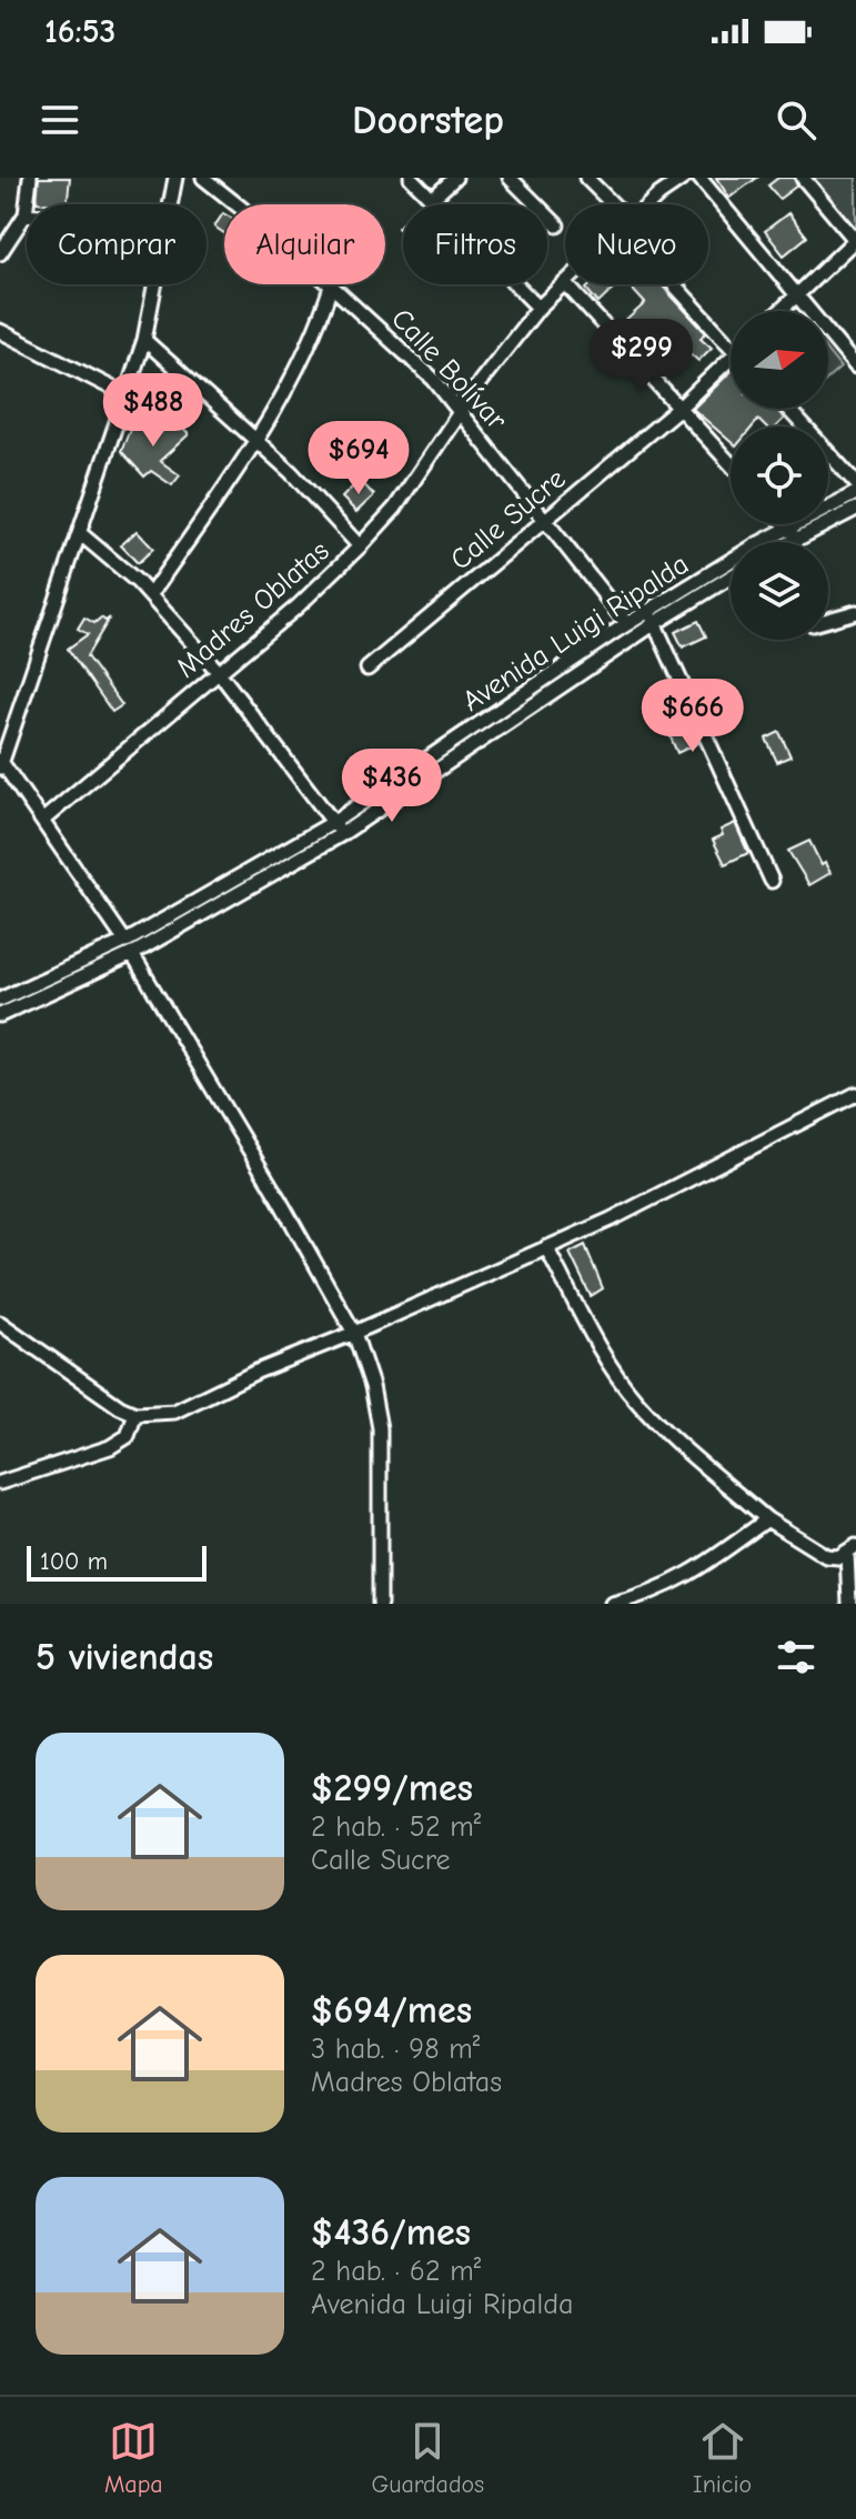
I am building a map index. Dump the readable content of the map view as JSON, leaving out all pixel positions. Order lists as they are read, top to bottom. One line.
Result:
{"streets":{"street":["Calle Bolívar","Calle Sucre","Madres Oblatas","Avenida Luigi Ripalda"]},"crossings":[["Calle Bolívar","Calle Sucre"],["Calle Bolívar","Madres Oblatas"],["Calle Bolívar","Avenida Luigi Ripalda"]],"scale_bar":"100 m","north":"right","page":{"status":"16:53","header":"Doorstep","chip":["Comprar","Alquilar","Filtros","Nuevo"],"price":["$299","$488","$694","$666","$436"],"scale":"100 m","heading":"5 viviendas","list":[{"name":"$299/mes","note":"2 hab. · 52 m² · Calle Sucre"},{"name":"$694/mes","note":"3 hab. · 98 m² · Madres Oblatas"},{"name":"$436/mes","note":"2 hab. · 62 m² · Avenida Luigi Ripalda"}],"tabs":["Mapa","Guardados","Inicio"]}}
